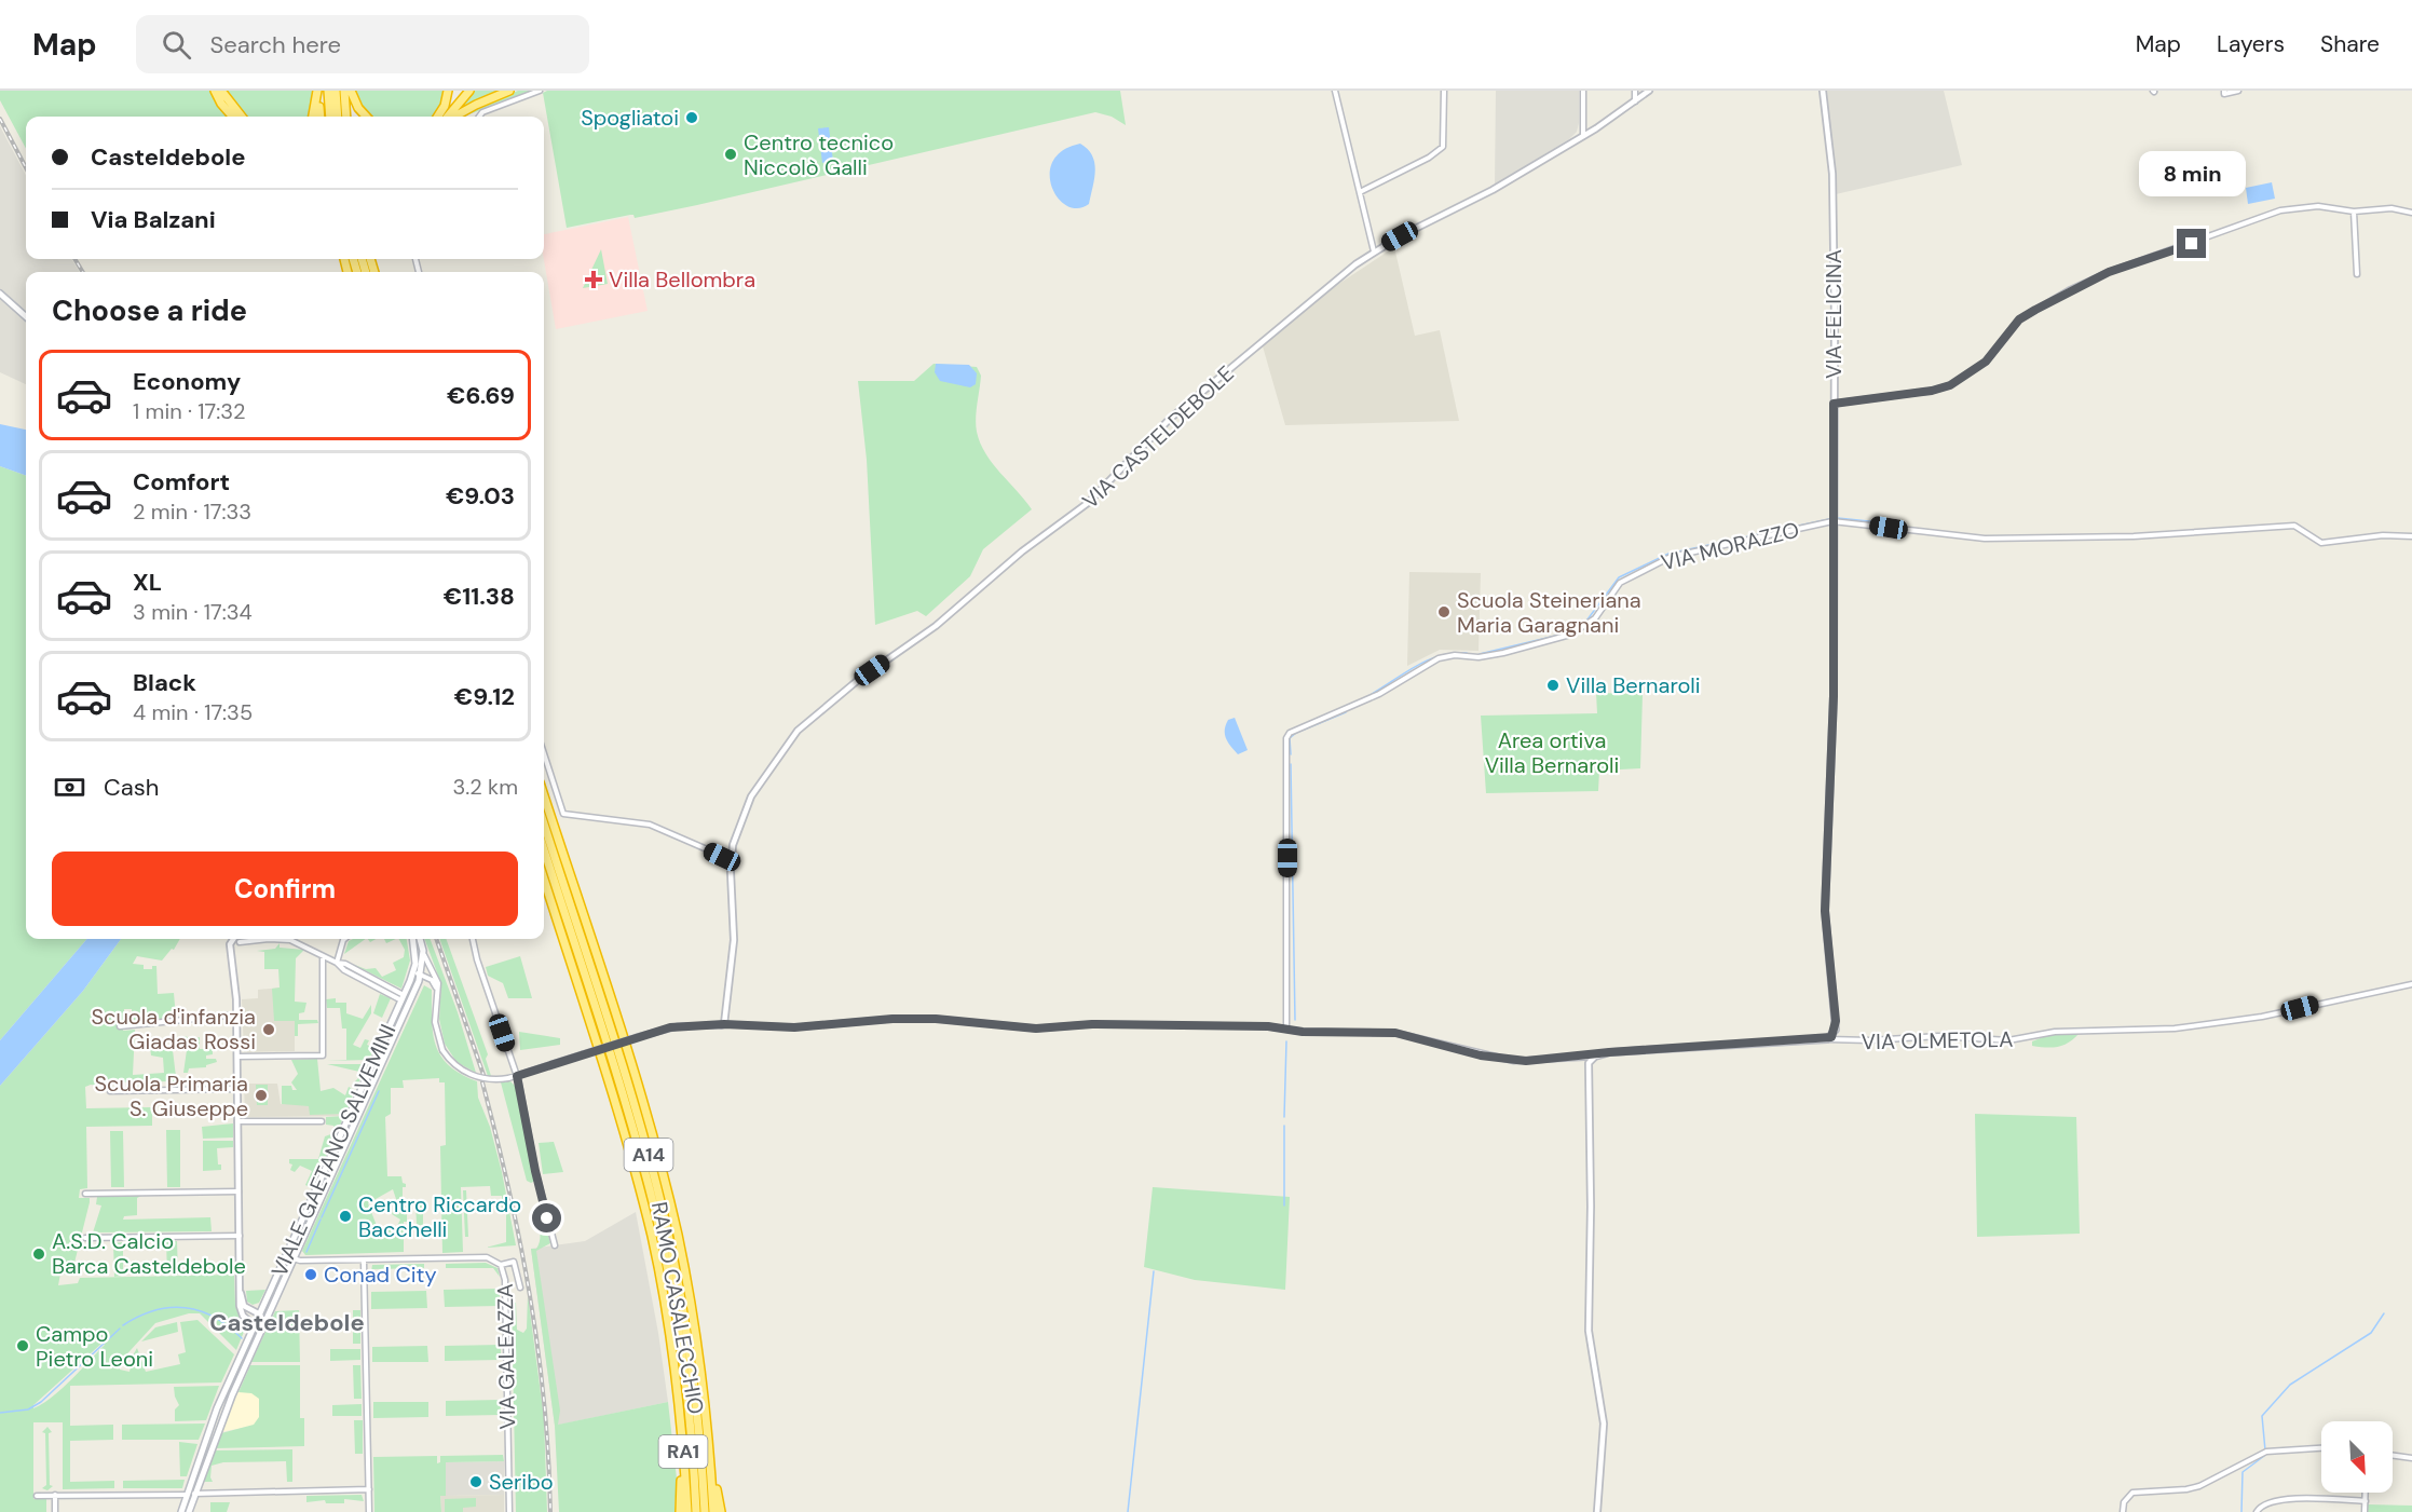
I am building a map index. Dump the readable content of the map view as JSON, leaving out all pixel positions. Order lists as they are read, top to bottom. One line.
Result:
{"streets":{"highway":["A14","RAMO CASALECCHIO","RA1"],"main road":["VIALE GAETANO SALVEMINI"],"street":["VIA FELICINA","VIA CASTELDEBOLE","VIA MORAZZO","VIA OLMETOLA","VIA GALEAZZA"]},"crossings":[["VIA FELICINA","VIA MORAZZO"],["VIA FELICINA","VIA OLMETOLA"],["VIA CASTELDEBOLE","VIA OLMETOLA"],["VIA MORAZZO","VIA OLMETOLA"],["VIALE GAETANO SALVEMINI","VIA GALEAZZA"]],"districts":["Casteldebole"],"parks":["Area ortiva Villa Bernaroli"],"places":{"other":["Spogliatoi","Centro tecnico Niccolò Galli","Scuola Steineriana Maria Garagnani","Villa Bernaroli","Scuola d'infanzia Giadas Rossi","Scuola Primaria S. Giuseppe","Centro Riccardo Bacchelli","A.S.D. Calcio Barca Casteldebole","Conad City","Campo Pietro Leoni","Seribo"],"health":["Villa Bellombra"]},"north":"bottom right","page":{"header":"Map","search":"Search here","nav":["Map","Layers","Share"],"banner":["Casteldebole","Via Balzani"],"bubble":"8 min","heading":"Choose a ride","list":[{"name":"Economy","note":"1 min · 17:32","value":"€6.69"},{"name":"Comfort","note":"2 min · 17:33","value":"€9.03"},{"name":"XL","note":"3 min · 17:34","value":"€11.38"},{"name":"Black","note":"4 min · 17:35","value":"€9.12"}],"pay":["Cash","3.2 km"],"buttons":"Confirm"}}
